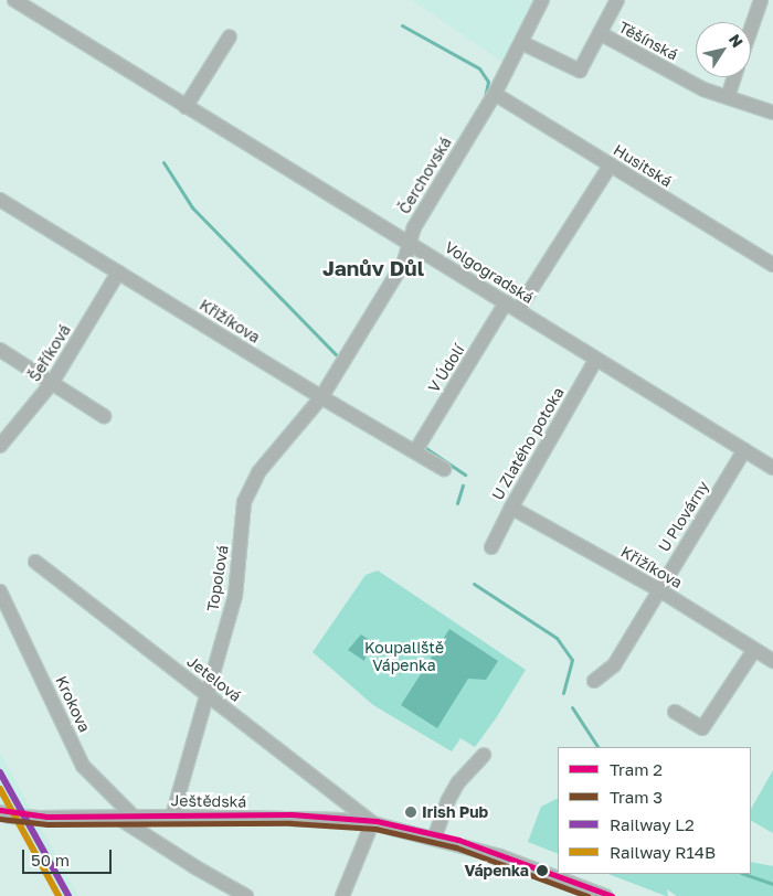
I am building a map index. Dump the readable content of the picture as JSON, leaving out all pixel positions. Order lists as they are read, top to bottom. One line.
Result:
{"streets":{"street":["Těšínská","Husitská","Čerchovská","Volgogradská","Křižíkova","Šeříková","V Údolí","U Zlatého potoka","U Plovárny","Topolová","Jetelová","Krokova","Ještědská"]},"crossings":[["Husitská","Čerchovská"],["Husitská","V Údolí"],["Čerchovská","Volgogradská"],["Čerchovská","Křižíkova"],["Čerchovská","Topolová"],["Volgogradská","V Údolí"],["Volgogradská","U Zlatého potoka"],["Volgogradská","U Plovárny"],["Křižíkova","Šeříková"],["Křižíkova","V Údolí"],["Křižíkova","U Zlatého potoka"],["Křižíkova","U Plovárny"],["Křižíkova","Topolová"],["Topolová","Jetelová"],["Topolová","Ještědská"],["Jetelová","Ještědská"],["Krokova","Ještědská"]],"districts":["Janův Důl"],"parks":["Koupaliště Vápenka"],"places":["Irish Pub","Vápenka"],"lines":["rail line L2","rail line R14B","tram line 2","tram line 3"],"legend":["Tram 2","Tram 3","Railway L2","Railway R14B"],"scale_bar":"50 m","north":"top right"}
